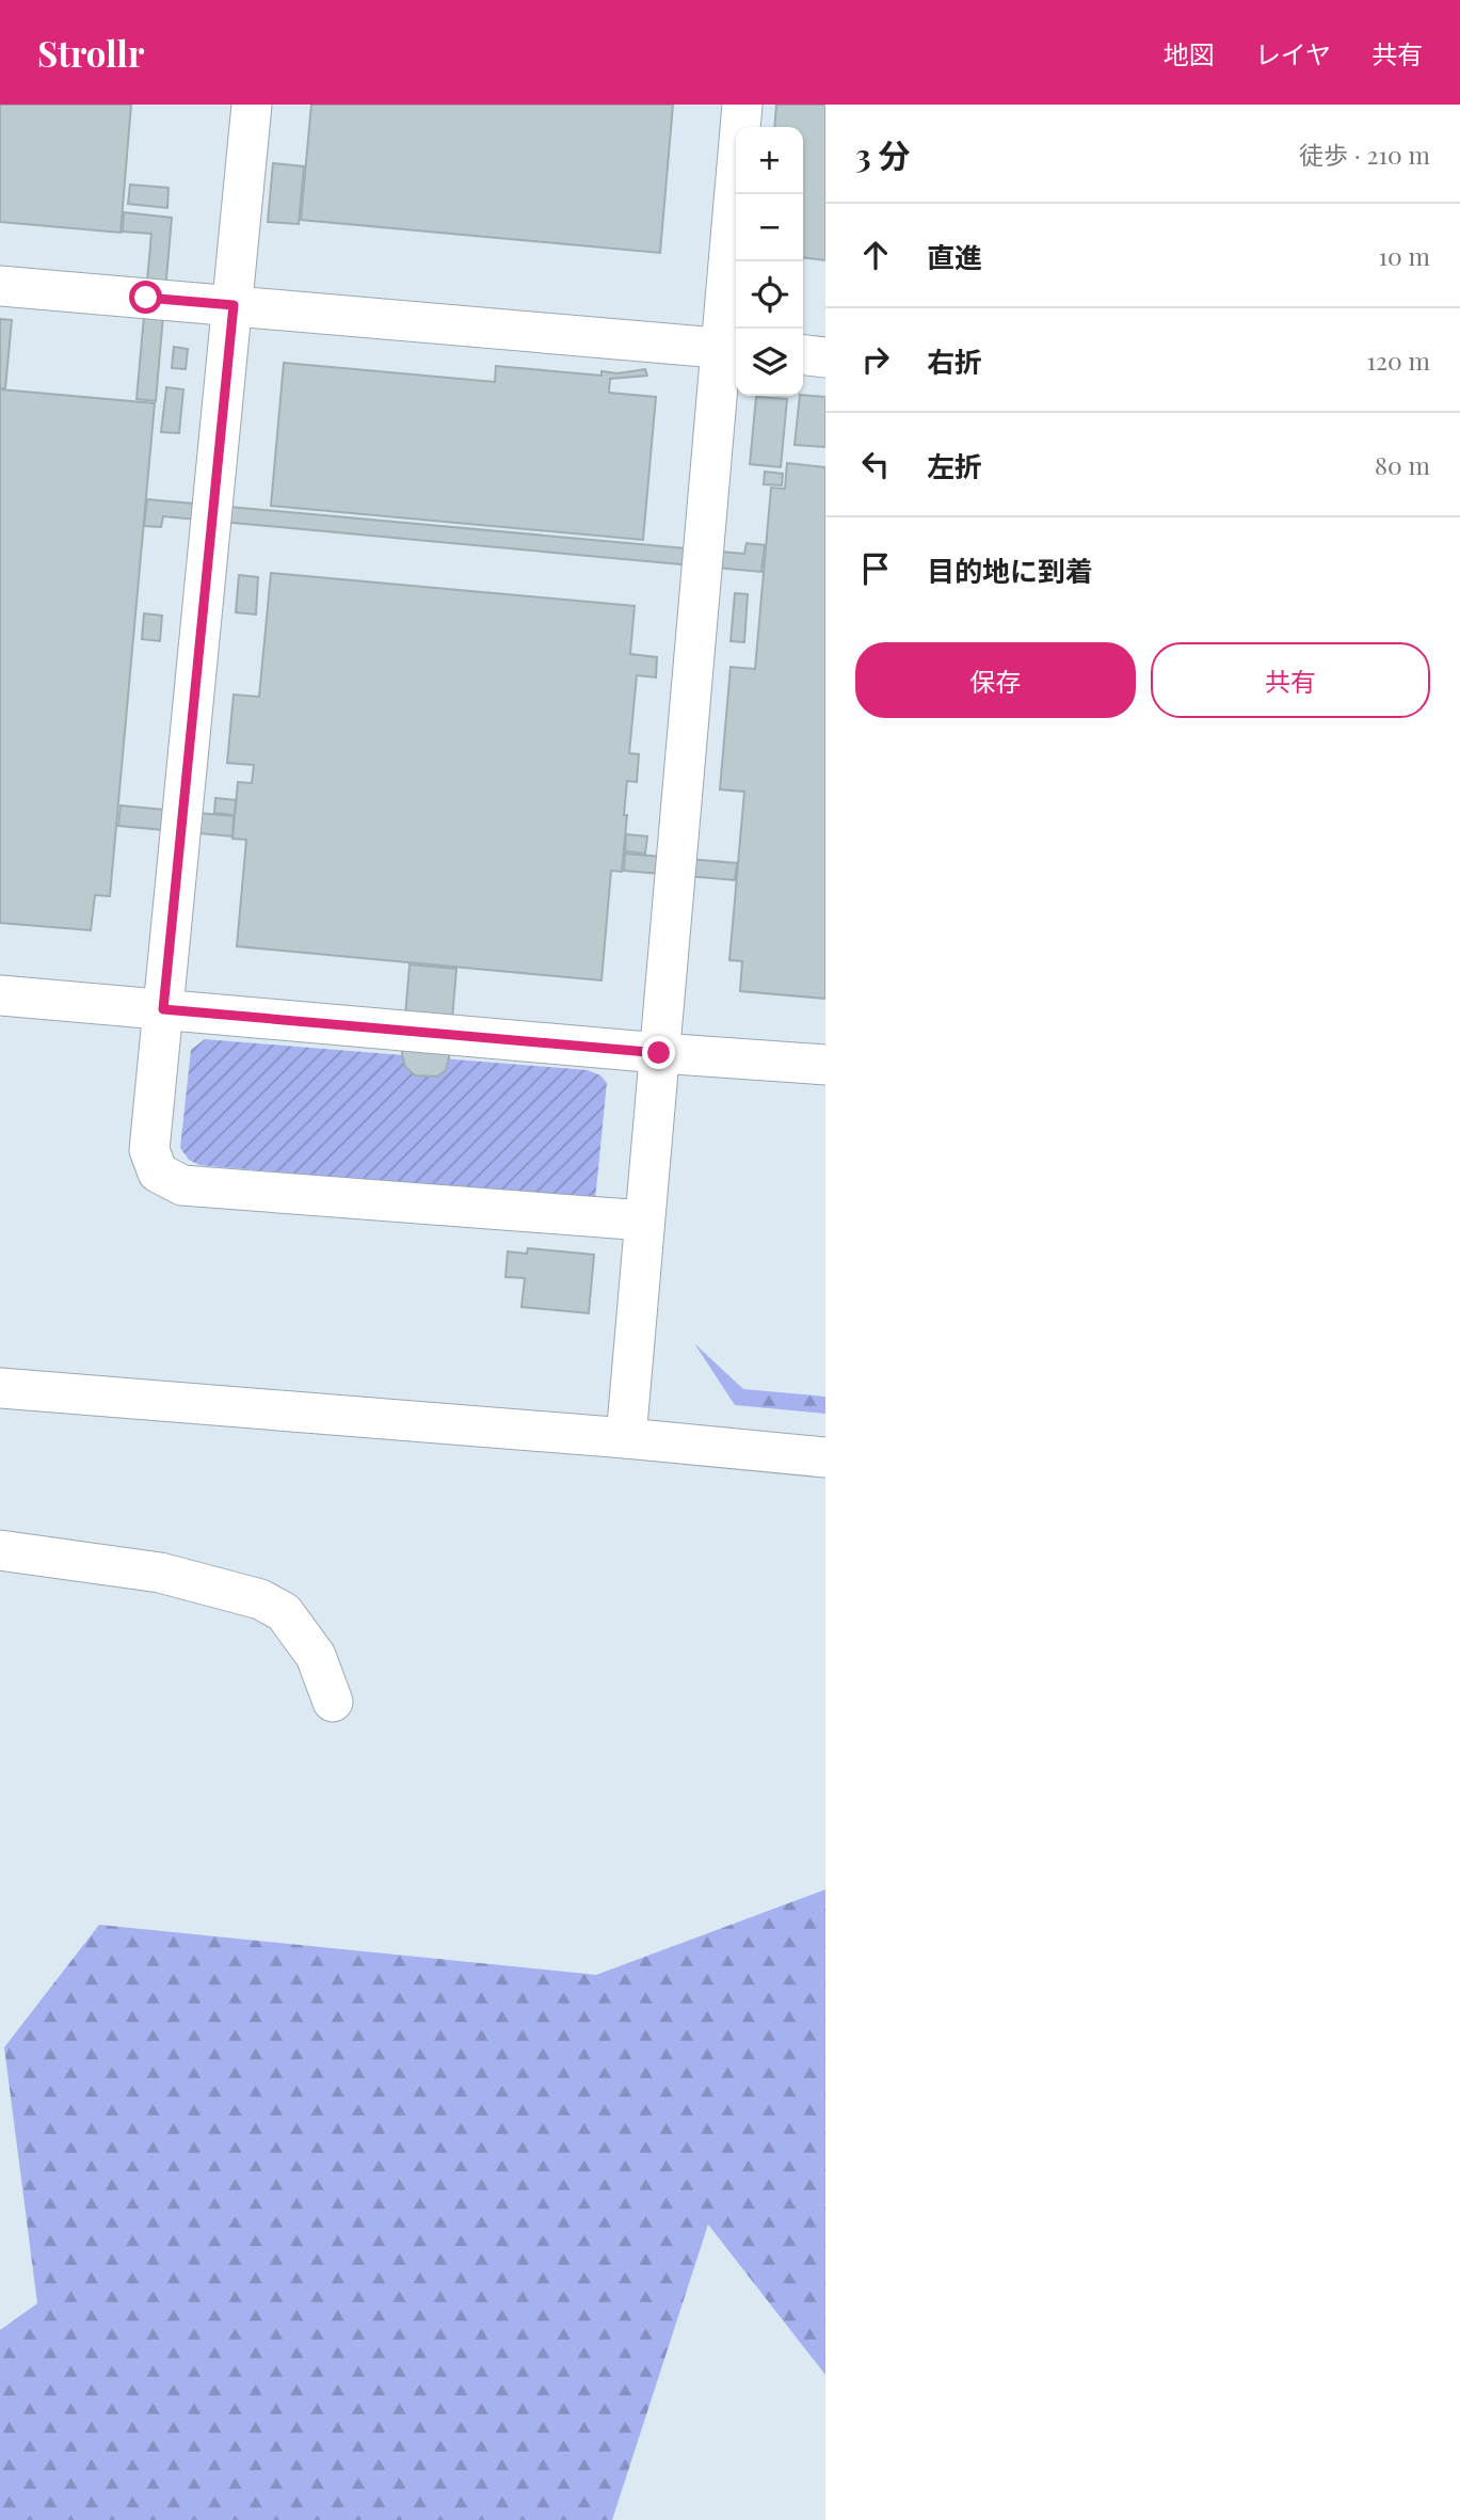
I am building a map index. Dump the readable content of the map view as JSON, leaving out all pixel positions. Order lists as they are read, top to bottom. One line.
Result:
{"page":{"header":"Strollr","nav":["地図","レイヤ","共有"],"heading":["3 分","徒歩 · 210 m"],"map_buttons":["+","−"],"list":[["直進","10 m"],["右折","120 m"],["左折","80 m"],"目的地に到着"],"buttons":["保存","共有"]}}
